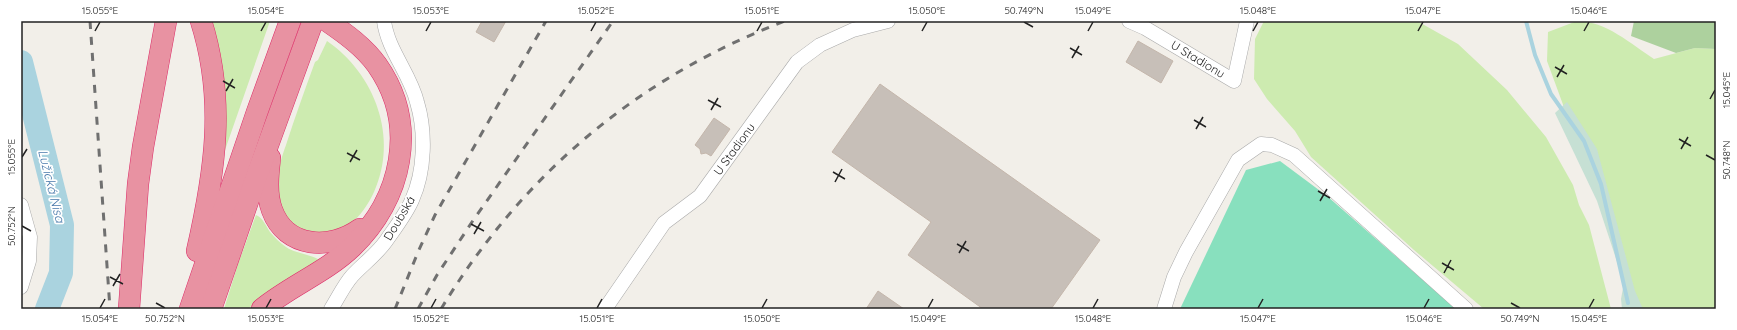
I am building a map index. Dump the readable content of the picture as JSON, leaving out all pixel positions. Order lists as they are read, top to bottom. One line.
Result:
{"streets":{"street":["U Stadionu","Doubská"]},"water":["Lužická Nisa"],"coordinates":["15.055°E","15.054°E","15.053°E","15.052°E","15.051°E","15.050°E","50.749°N","15.049°E","15.048°E","15.047°E","15.046°E","15.045°E","50.748°N","50.752°N"]}
